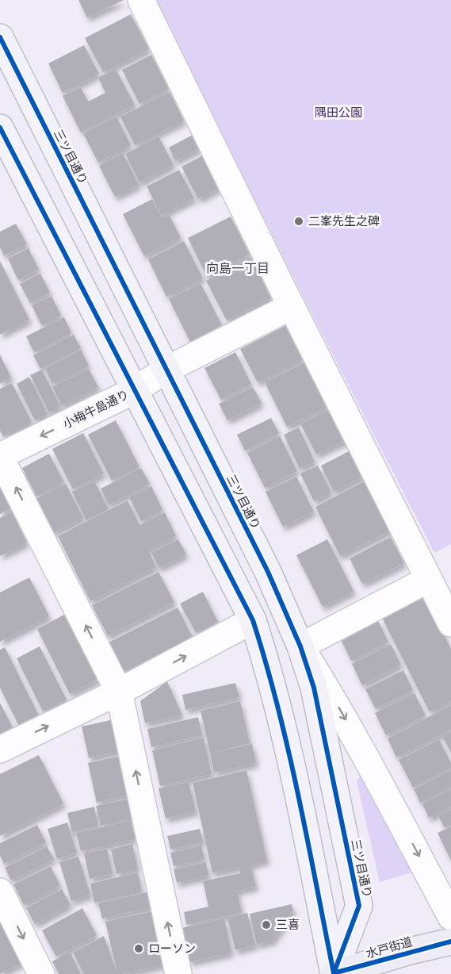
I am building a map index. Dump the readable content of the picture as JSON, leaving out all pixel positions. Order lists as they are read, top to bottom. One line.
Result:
{"streets":{"highway":["水戸街道"],"main road":["三ツ目通り"],"street":["小梅牛島通り"]},"crossings":[["三ツ目通り","小梅牛島通り"],["三ツ目通り","水戸街道"]],"one_way":["小梅牛島通り"],"districts":["向島一丁目"],"parks":["隅田公園"],"places":["二峯先生之碑","三喜","ローソン"]}
